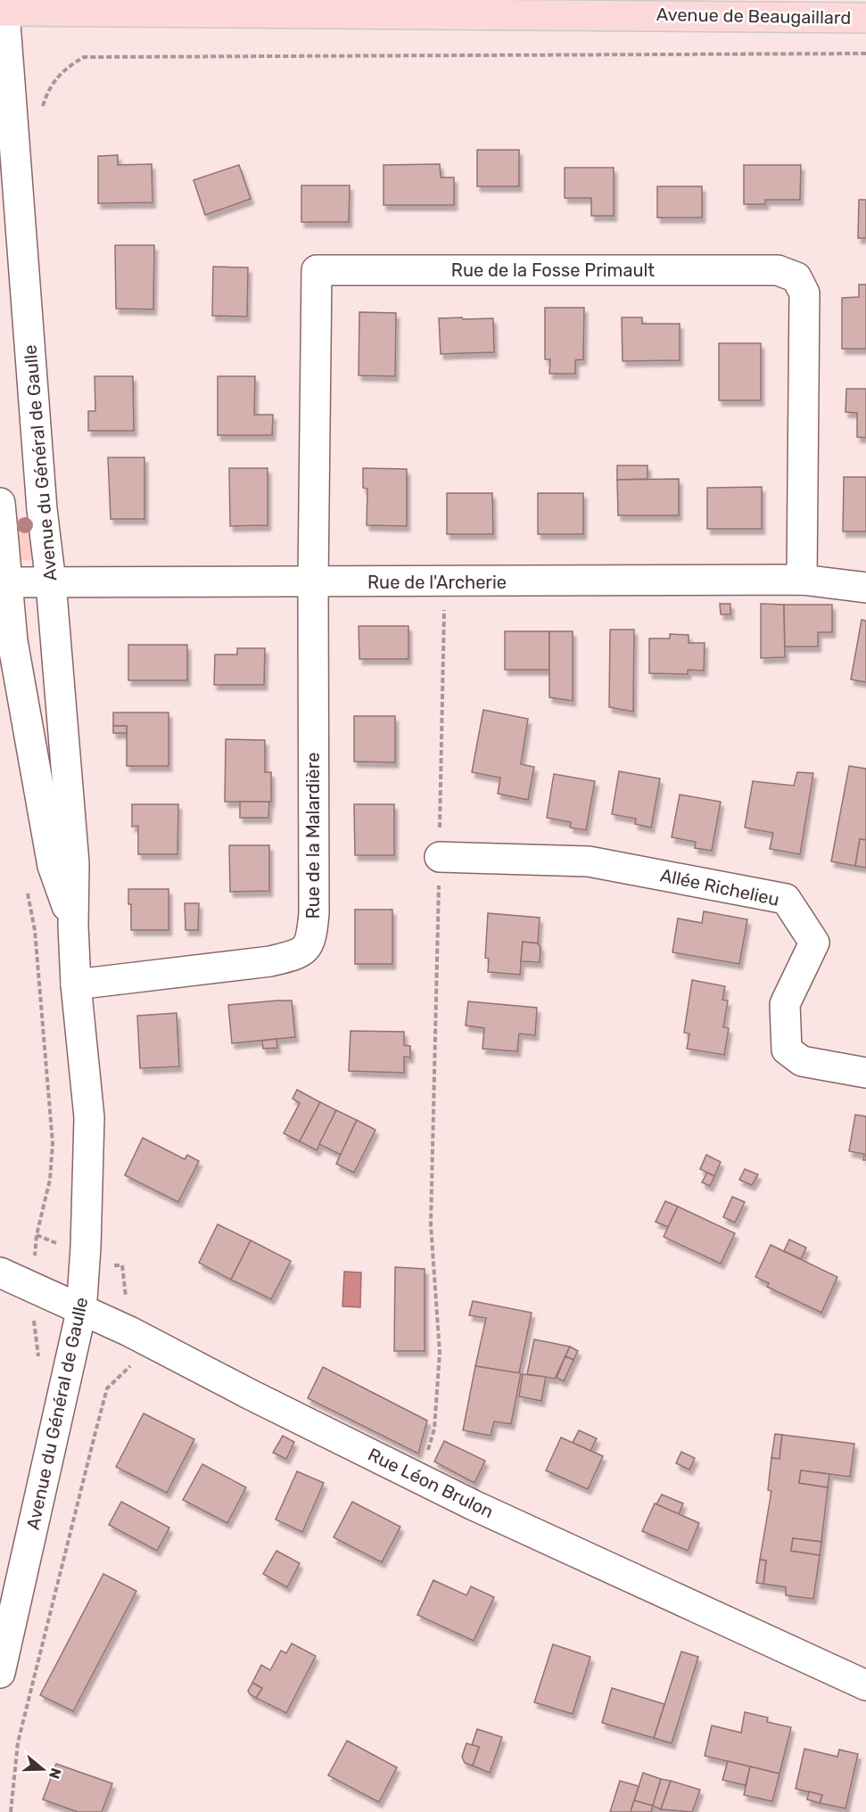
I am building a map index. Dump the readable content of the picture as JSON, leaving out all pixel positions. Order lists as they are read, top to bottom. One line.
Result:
{"streets":{"main road":["Avenue de Beaugaillard"],"street":["Rue de la Fosse Primault","Avenue du Général de Gaulle","Rue de l'Archerie","Rue de la Malardière","Allée Richelieu","Rue Léon Brulon"]},"crossings":[["Avenue de Beaugaillard","Avenue du Général de Gaulle"],["Rue de la Fosse Primault","Rue de l'Archerie"],["Rue de la Fosse Primault","Rue de la Malardière"],["Avenue du Général de Gaulle","Rue de l'Archerie"],["Avenue du Général de Gaulle","Rue de la Malardière"],["Avenue du Général de Gaulle","Rue Léon Brulon"],["Rue de l'Archerie","Rue de la Malardière"]],"north":"right"}
